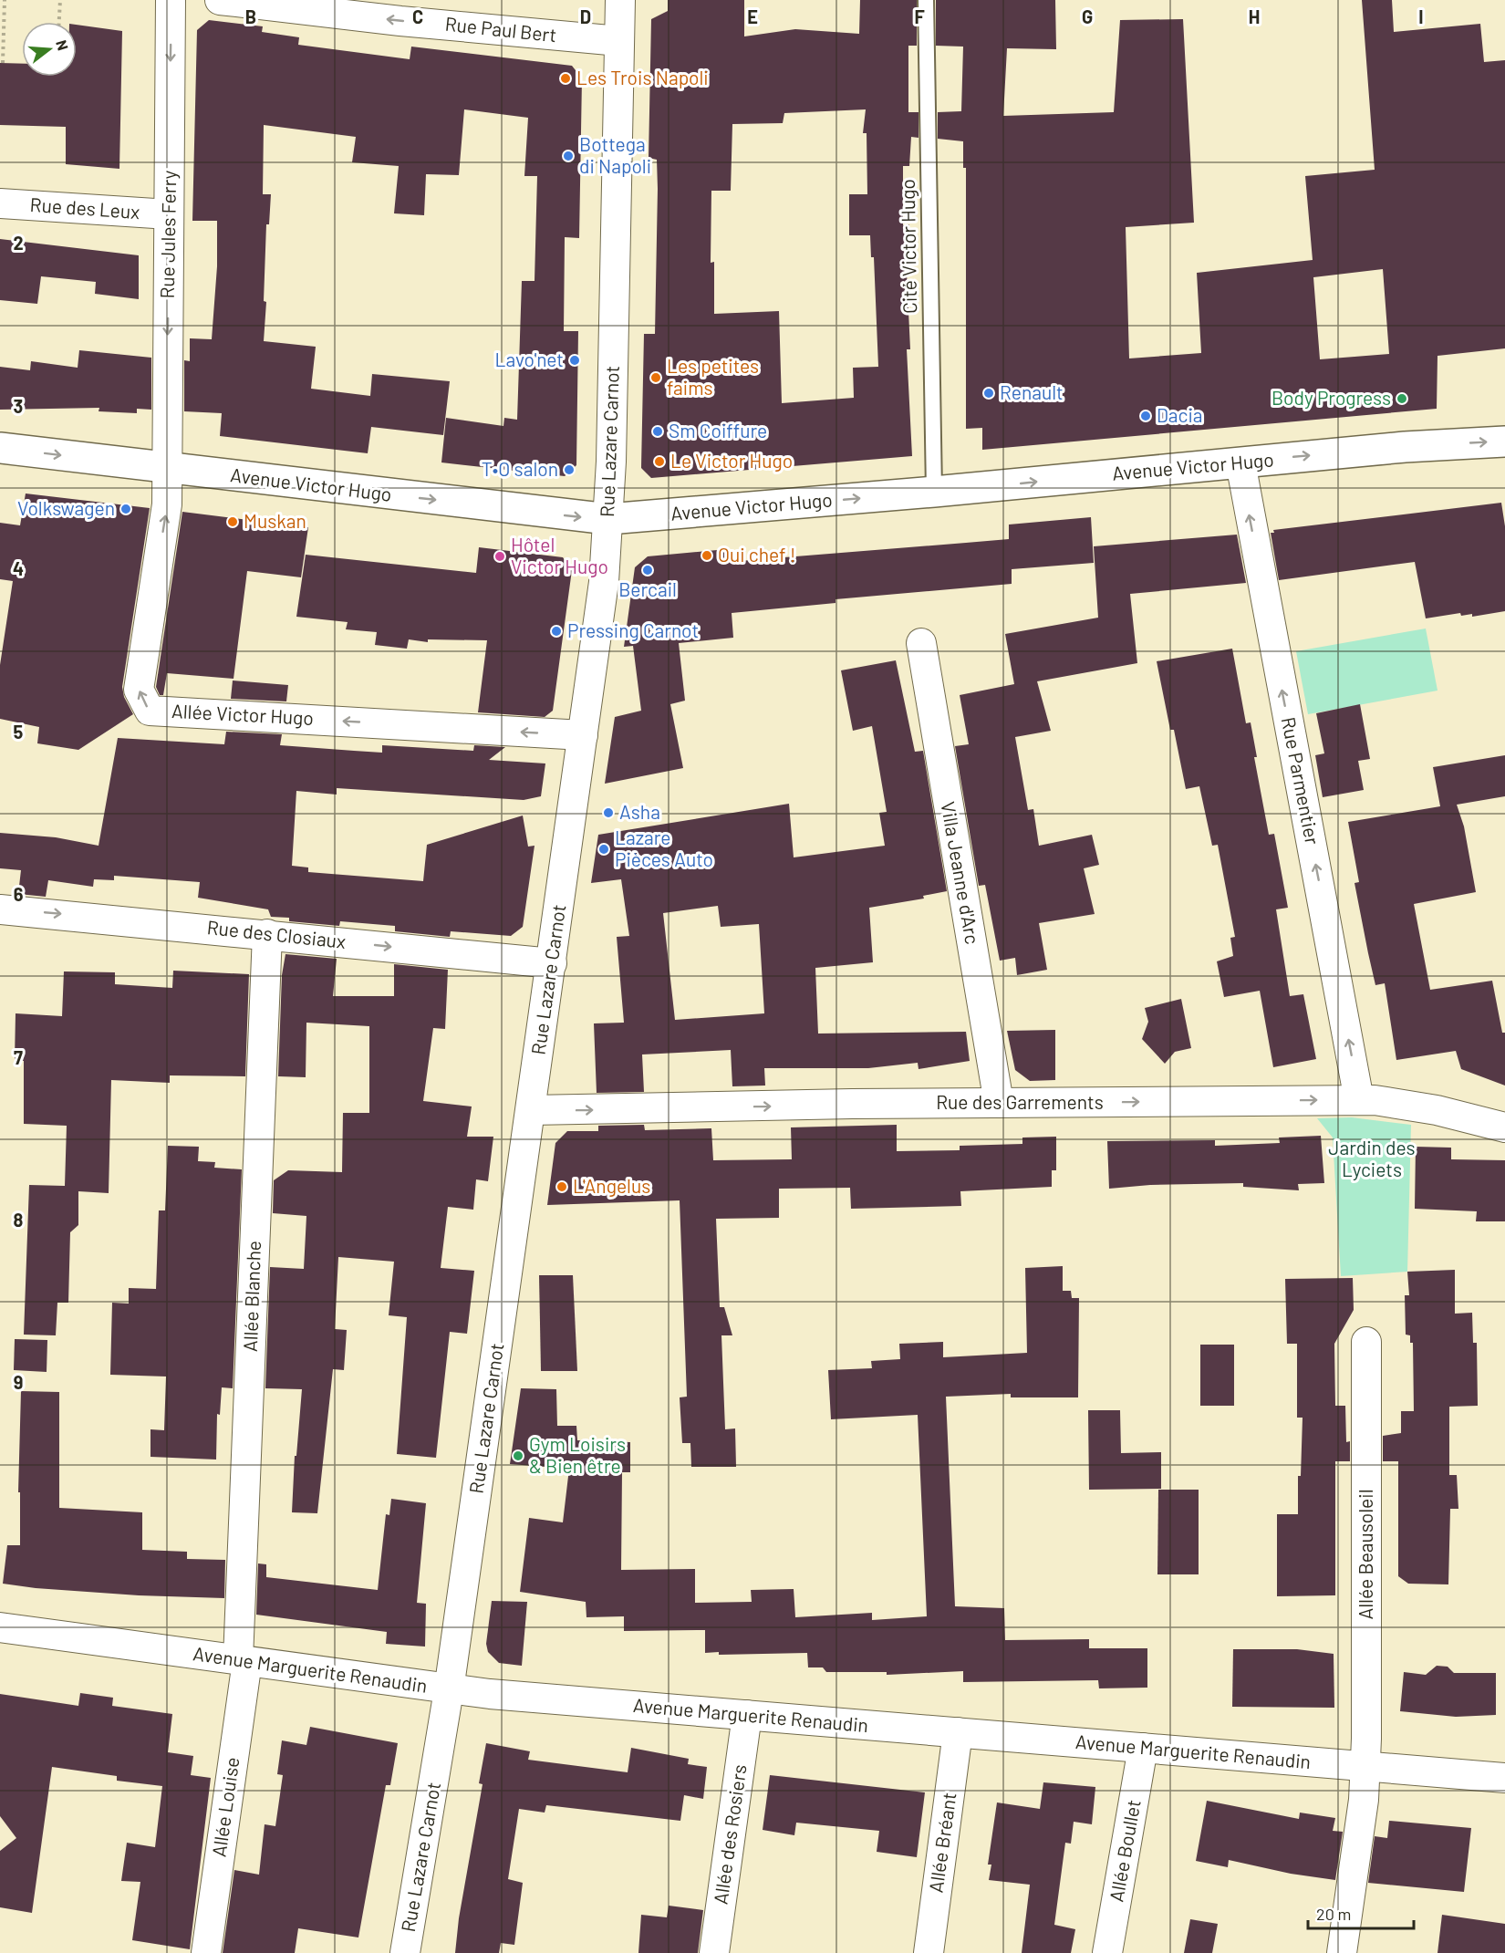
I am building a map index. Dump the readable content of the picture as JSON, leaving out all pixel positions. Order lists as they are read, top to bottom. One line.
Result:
{"streets":{"street":["Rue Paul Bert","Rue des Leux","Rue Jules Ferry","Rue Lazare Carnot","Avenue Victor Hugo","Allée Victor Hugo","Rue Parmentier","Villa Jeanne d'Arc","Rue des Closiaux","Rue des Garrements","Allée Blanche","Allée Beausoleil","Avenue Marguerite Renaudin","Allée Louise","Allée des Rosiers","Allée Bréant","Allée Boullet"],"lane":["Cité Victor Hugo"]},"crossings":[["Rue Paul Bert","Rue Lazare Carnot"],["Rue des Leux","Rue Jules Ferry"],["Rue Jules Ferry","Avenue Victor Hugo"],["Rue Jules Ferry","Allée Victor Hugo"],["Cité Victor Hugo","Avenue Victor Hugo"],["Rue Lazare Carnot","Avenue Victor Hugo"],["Rue Lazare Carnot","Allée Victor Hugo"],["Rue Lazare Carnot","Rue des Closiaux"],["Rue Lazare Carnot","Rue des Garrements"],["Rue Lazare Carnot","Avenue Marguerite Renaudin"],["Avenue Victor Hugo","Allée Victor Hugo"],["Avenue Victor Hugo","Rue Parmentier"],["Rue Parmentier","Rue des Garrements"],["Villa Jeanne d'Arc","Rue des Garrements"],["Rue des Closiaux","Allée Blanche"],["Allée Blanche","Avenue Marguerite Renaudin"],["Allée Blanche","Allée Louise"],["Allée Beausoleil","Avenue Marguerite Renaudin"],["Avenue Marguerite Renaudin","Allée Louise"],["Avenue Marguerite Renaudin","Allée des Rosiers"],["Avenue Marguerite Renaudin","Allée Bréant"],["Avenue Marguerite Renaudin","Allée Boullet"]],"one_way":["Rue Paul Bert","Rue Jules Ferry","Avenue Victor Hugo","Rue Parmentier","Rue des Closiaux","Rue des Garrements"],"parks":["Jardin des Lyciets"],"places":["Les Trois Napoli","Bottega di Napoli","Lavo'net","Les petites faims","Renault","Body Progress","Dacia","Sm Coiffure","Le Victor Hugo","T•O salon","Volkswagen","Muskan","Oui chef !","Hôtel Victor Hugo","Bercail","Pressing Carnot","Asha","Lazare Pièces Auto","L'Angelus","Gym Loisirs & Bien être"],"scale_bar":"20 m","north":"right","grid":{"columns":["B","C","D","E","F","G","H","I"],"rows":["2","3","4","5","6","7","8","9"]}}
